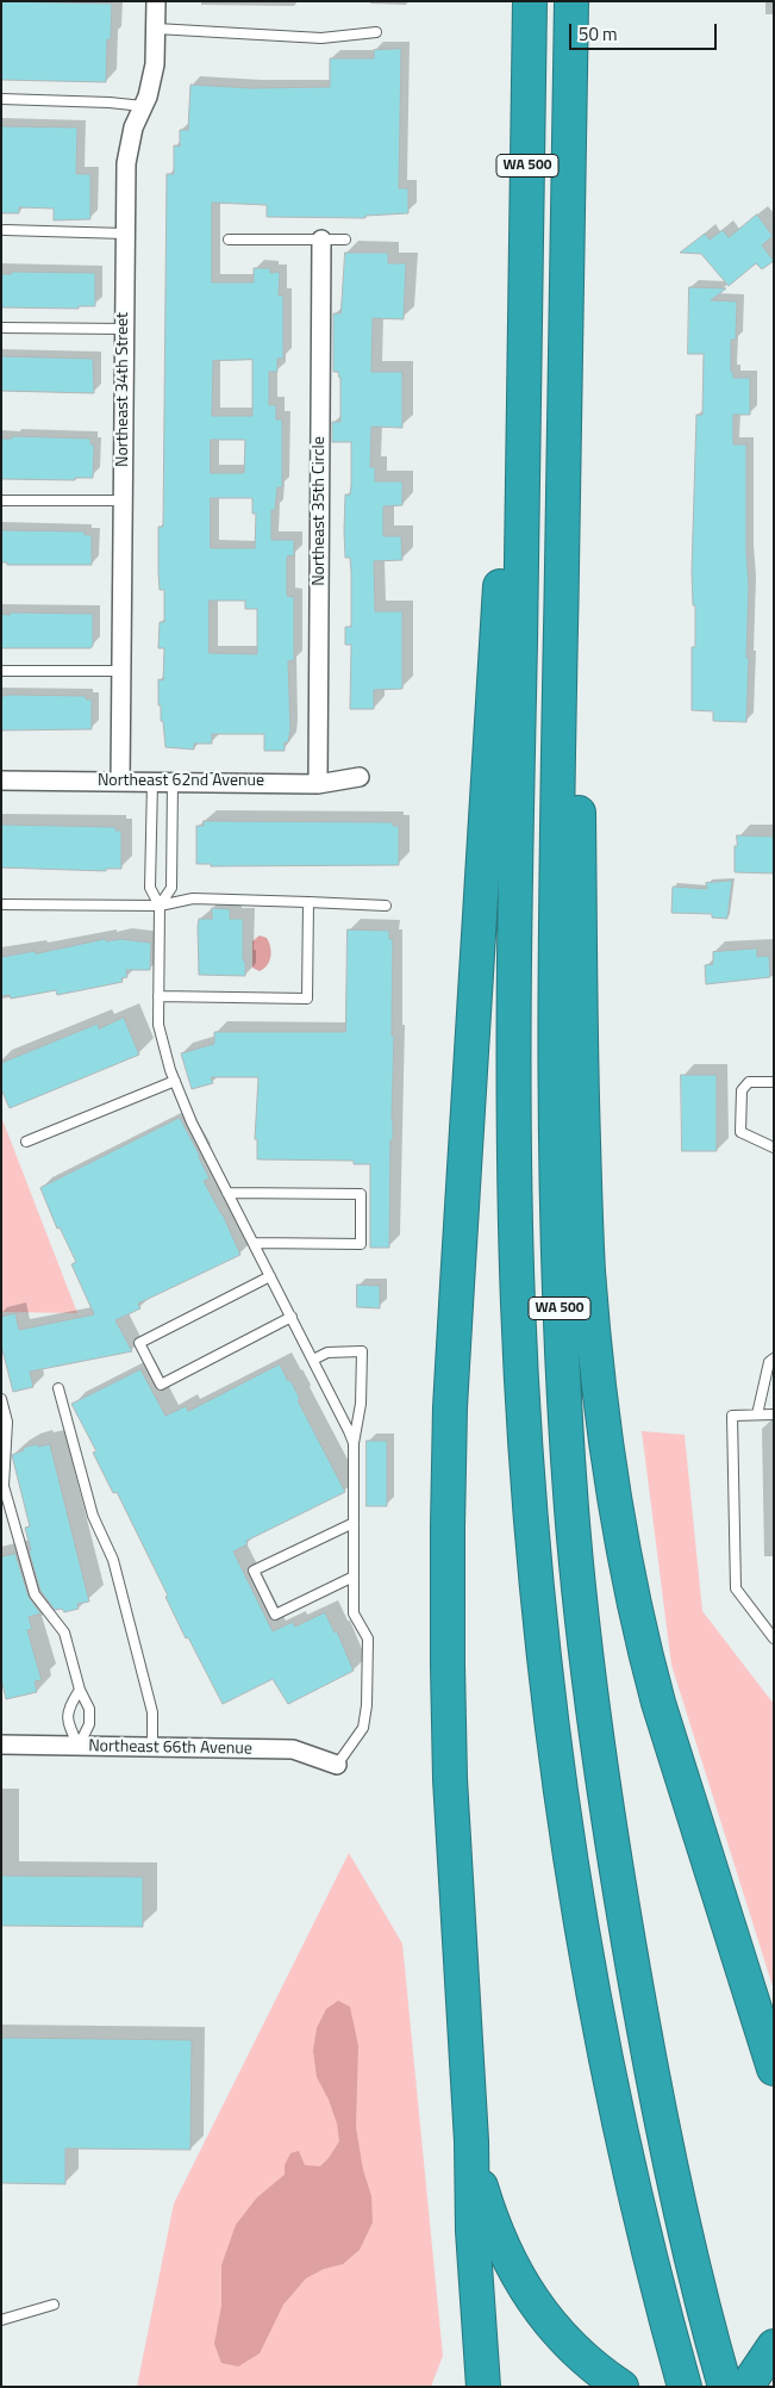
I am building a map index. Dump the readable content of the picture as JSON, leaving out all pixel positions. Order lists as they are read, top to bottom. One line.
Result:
{"streets":{"highway":["WA 500"],"street":["Northeast 34th Street","Northeast 35th Circle","Northeast 62nd Avenue","Northeast 66th Avenue"]},"crossings":[["Northeast 34th Street","Northeast 62nd Avenue"],["Northeast 35th Circle","Northeast 62nd Avenue"]],"scale_bar":"50 m"}
